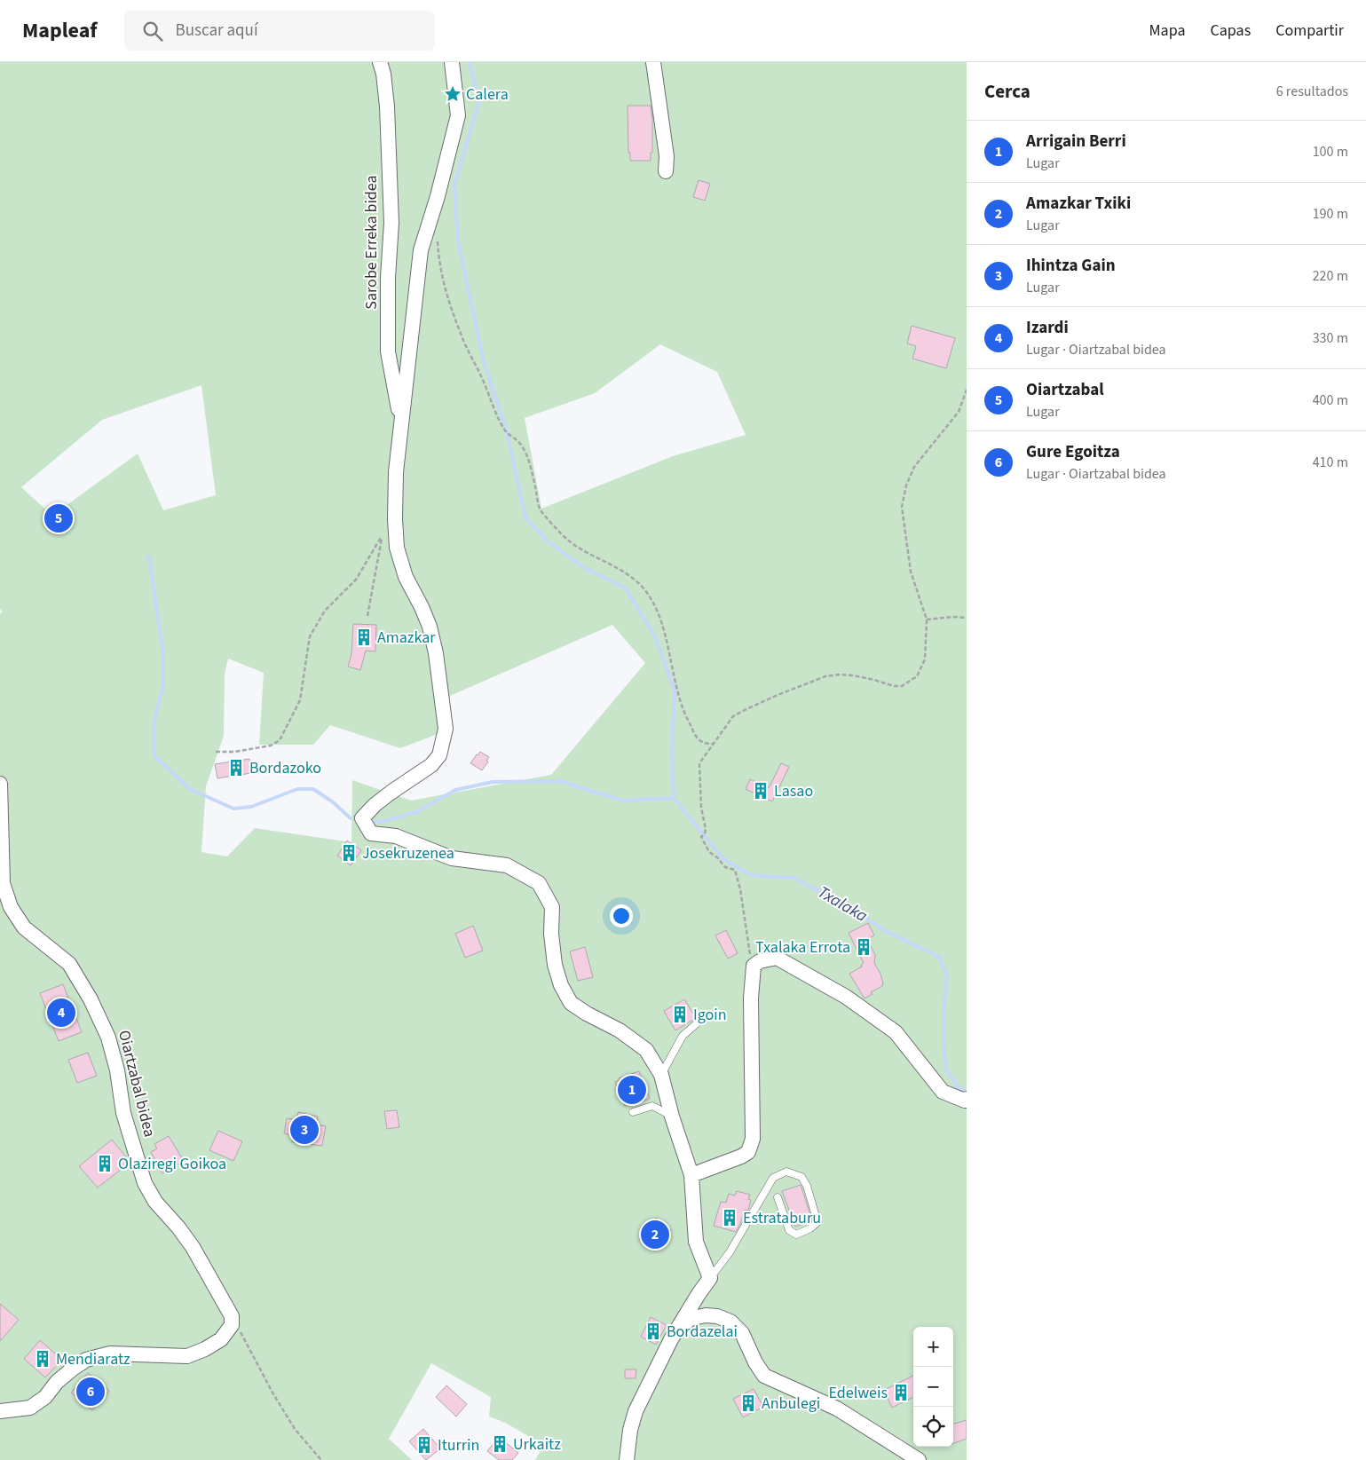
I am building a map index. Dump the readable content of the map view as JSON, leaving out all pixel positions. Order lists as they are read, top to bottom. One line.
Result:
{"streets":{"street":["Sarobe Erreka bidea","Oiartzabal bidea"]},"water":["Txalaka"],"places":{"place":["Calera"],"building":["Amazkar","Bordazoko","Lasao","Josekruzenea","Txalaka Errota","Igoin","Olaziregi Goikoa","Estrataburu","Bordazelai","Mendiaratz","Edelweis","Anbulegi","Urkaitz","Iturrin"]},"page":{"header":"Mapleaf","search":"Buscar aquí","nav":["Mapa","Capas","Compartir"],"heading":["Cerca","6 resultados"],"list":[{"mark":"1","name":"Arrigain Berri","note":"Lugar","value":"100 m"},{"mark":"2","name":"Amazkar Txiki","note":"Lugar","value":"190 m"},{"mark":"3","name":"Ihintza Gain","note":"Lugar","value":"220 m"},{"mark":"4","name":"Izardi","note":"Lugar · Oiartzabal bidea","value":"330 m"},{"mark":"5","name":"Oiartzabal","note":"Lugar","value":"400 m"},{"mark":"6","name":"Gure Egoitza","note":"Lugar · Oiartzabal bidea","value":"410 m"}],"pins":["5","4","1","3","2","6"],"map_buttons":["+","−"]}}
